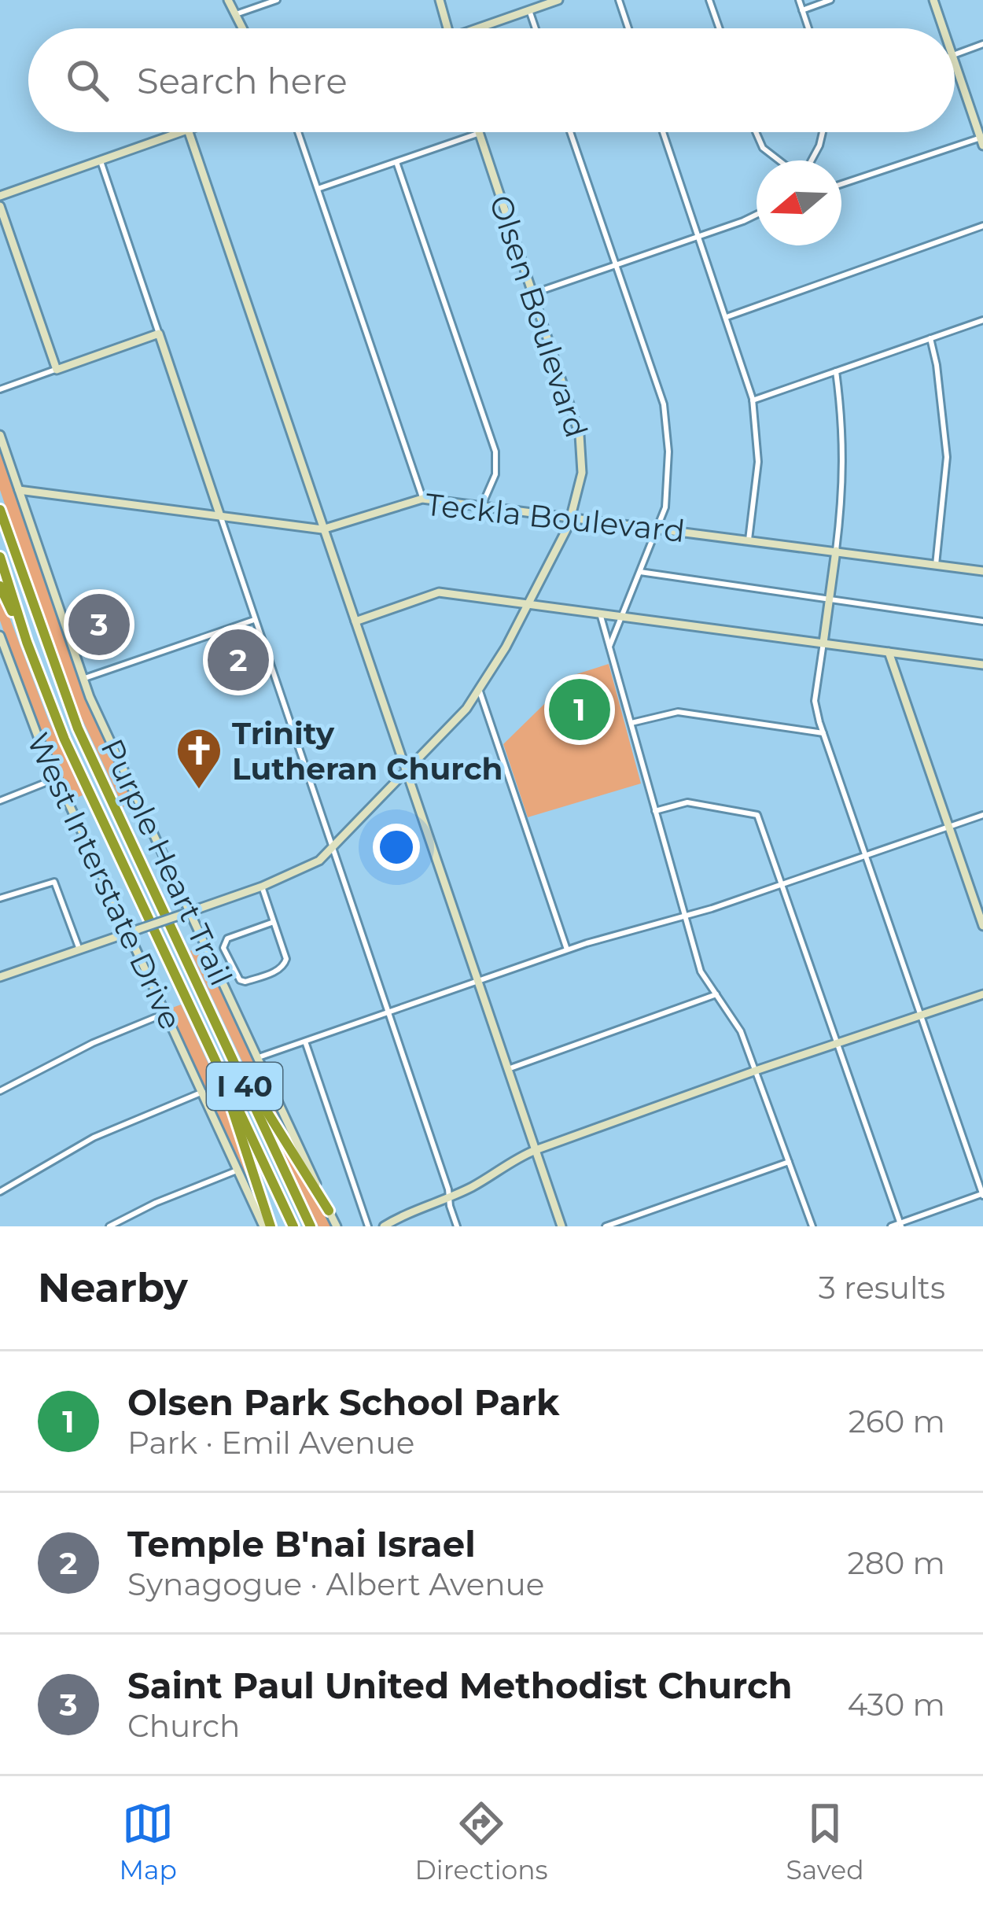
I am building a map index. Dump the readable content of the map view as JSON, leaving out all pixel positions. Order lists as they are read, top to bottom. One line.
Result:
{"streets":{"highway":["Purple Heart Trail","I 40"],"main road":["Olsen Boulevard","Teckla Boulevard","West Interstate Drive"]},"crossings":[["Olsen Boulevard","Teckla Boulevard"],["Olsen Boulevard","West Interstate Drive"],["Teckla Boulevard","West Interstate Drive"]],"places":{"church":["Trinity Lutheran Church"]},"north":"left","page":{"search":"Search here","pins":["3","2","1"],"heading":["Nearby","3 results"],"list":[{"mark":"1","name":"Olsen Park School Park","note":"Park · Emil Avenue","value":"260 m"},{"mark":"2","name":"Temple B'nai Israel","note":"Synagogue · Albert Avenue","value":"280 m"},{"mark":"3","name":"Saint Paul United Methodist Church","note":"Church","value":"430 m"}],"nav":["Map","Directions","Saved"]}}
